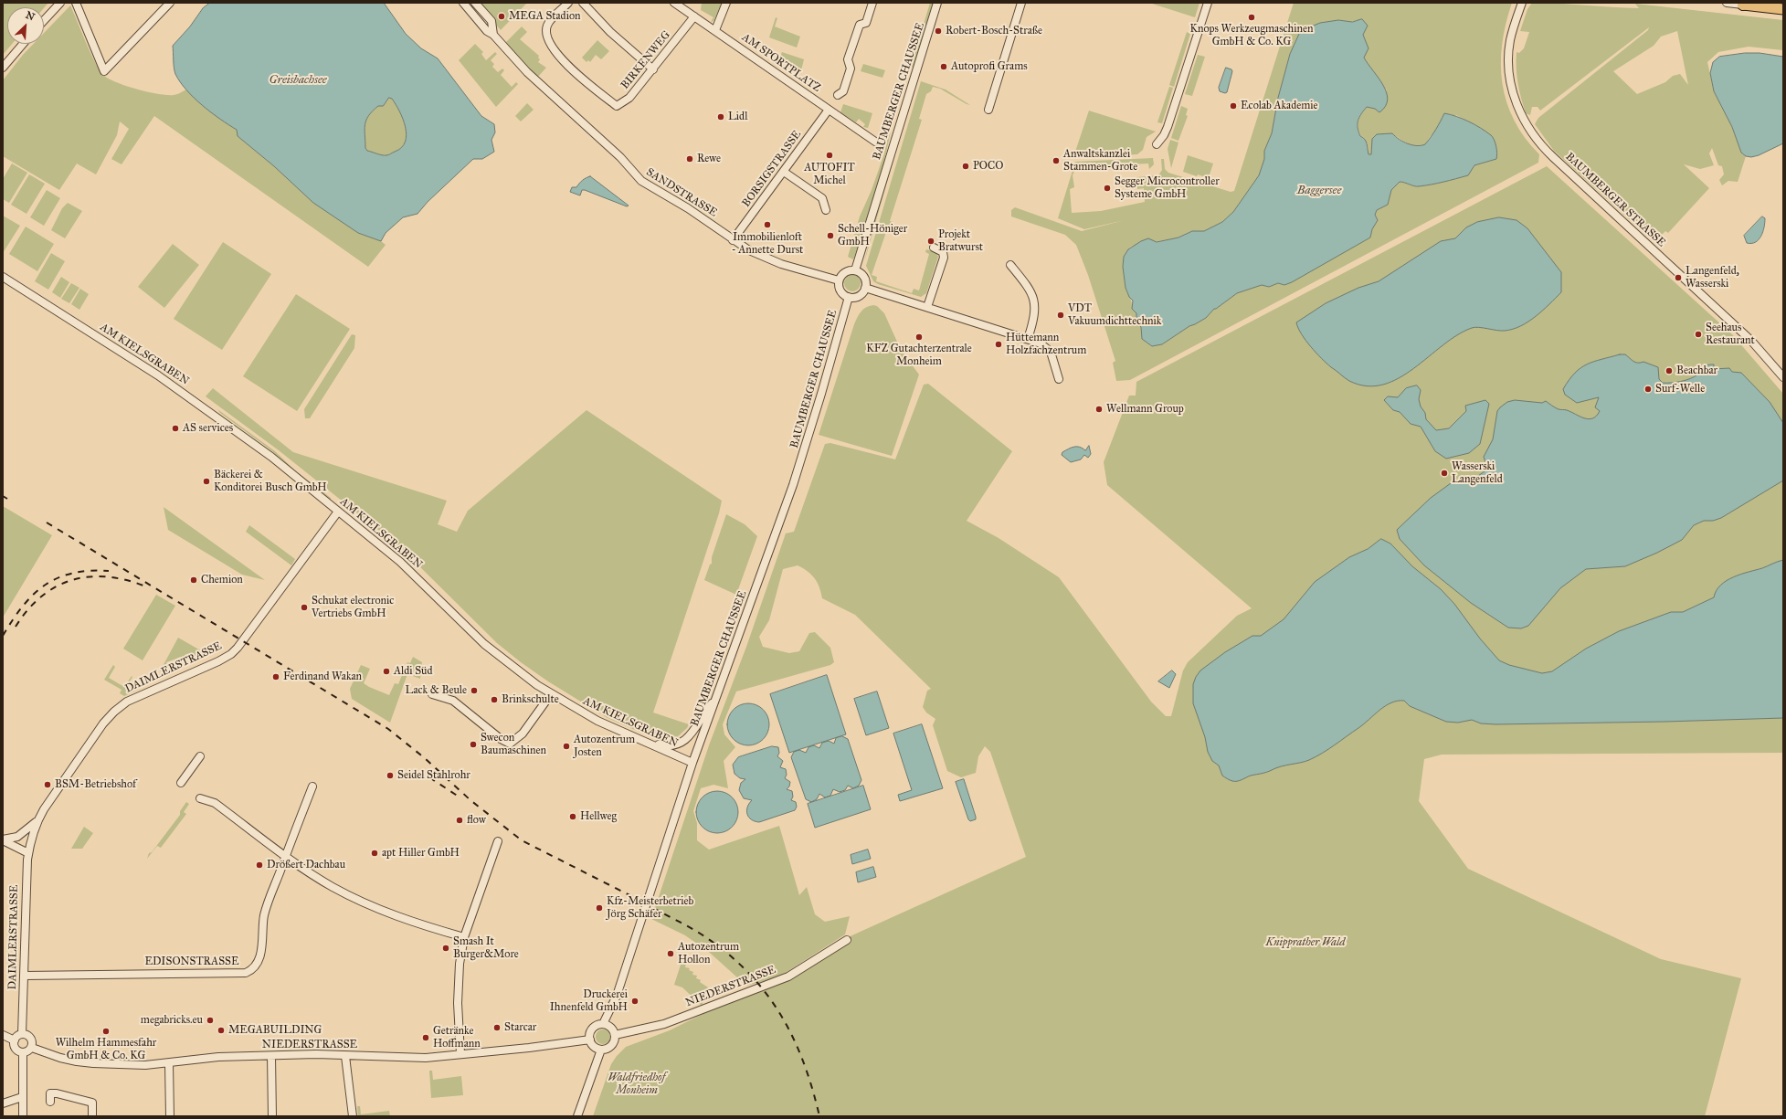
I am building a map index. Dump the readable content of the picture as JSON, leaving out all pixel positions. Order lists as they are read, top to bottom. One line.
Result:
{"streets":{"street":["BIRKENWEG","AM SPORTPLATZ","BAUMBERGER CHAUSSEE","BORSIGSTRASSE","SANDSTRASSE","BAUMBERGER STRASSE","AM KIELSGRABEN","DAIMLERSTRASSE","EDISONSTRASSE","NIEDERSTRASSE"]},"crossings":[["BIRKENWEG","AM SPORTPLATZ"],["AM SPORTPLATZ","BORSIGSTRASSE"],["BAUMBERGER CHAUSSEE","SANDSTRASSE"],["BAUMBERGER CHAUSSEE","AM KIELSGRABEN"],["BAUMBERGER CHAUSSEE","NIEDERSTRASSE"],["BORSIGSTRASSE","SANDSTRASSE"],["AM KIELSGRABEN","DAIMLERSTRASSE"],["DAIMLERSTRASSE","EDISONSTRASSE"],["DAIMLERSTRASSE","NIEDERSTRASSE"]],"water":["Greisbachsee","Baggersee"],"parks":["Knipprather Wald","Waldfriedhof Monheim"],"places":["MEGA Stadion","Knops Werkzeugmaschinen GmbH & Co. KG","Robert-Bosch-Straße","Autoprofi Grams","Ecolab Akademie","Lidl","AUTOFIT Michel","Rewe","Anwaltskanzlei Stammen-Grote","POCO","Segger Microcontroller Systeme GmbH","Immobilienloft - Annette Durst","Schell-Höniger GmbH","Projekt Bratwurst","Langenfeld, Wasserski","VDT Vakuumdichttechnik","Seehaus Restaurant","KFZ Gutachterzentrale Monheim","Hüttemann Holzfachzentrum","Beachbar","Surf-Welle","Wellmann Group","AS services","Wasserski Langenfeld","Bäckerei & Konditorei Busch GmbH","Chemion","Schukat electronic Vertriebs GmbH","Aldi Süd","Ferdinand Wakan","Lack & Beule","Brinkschulte","Swecon Baumaschinen","Autozentrum Josten","Seidel Stahlrohr","BSM-Betriebshof","Hellweg","flow","apt Hiller GmbH","Drößert Dachbau","Kfz-Meisterbetrieb Jörg Schäfer","Smash It Burger&More","Autozentrum Hollon","Druckerei Ihnenfeld GmbH","megabricks.eu","Starcar","MEGABUILDING","Wilhelm Hammesfahr GmbH & Co. KG","Getränke Hoffmann"],"north":"top right"}
